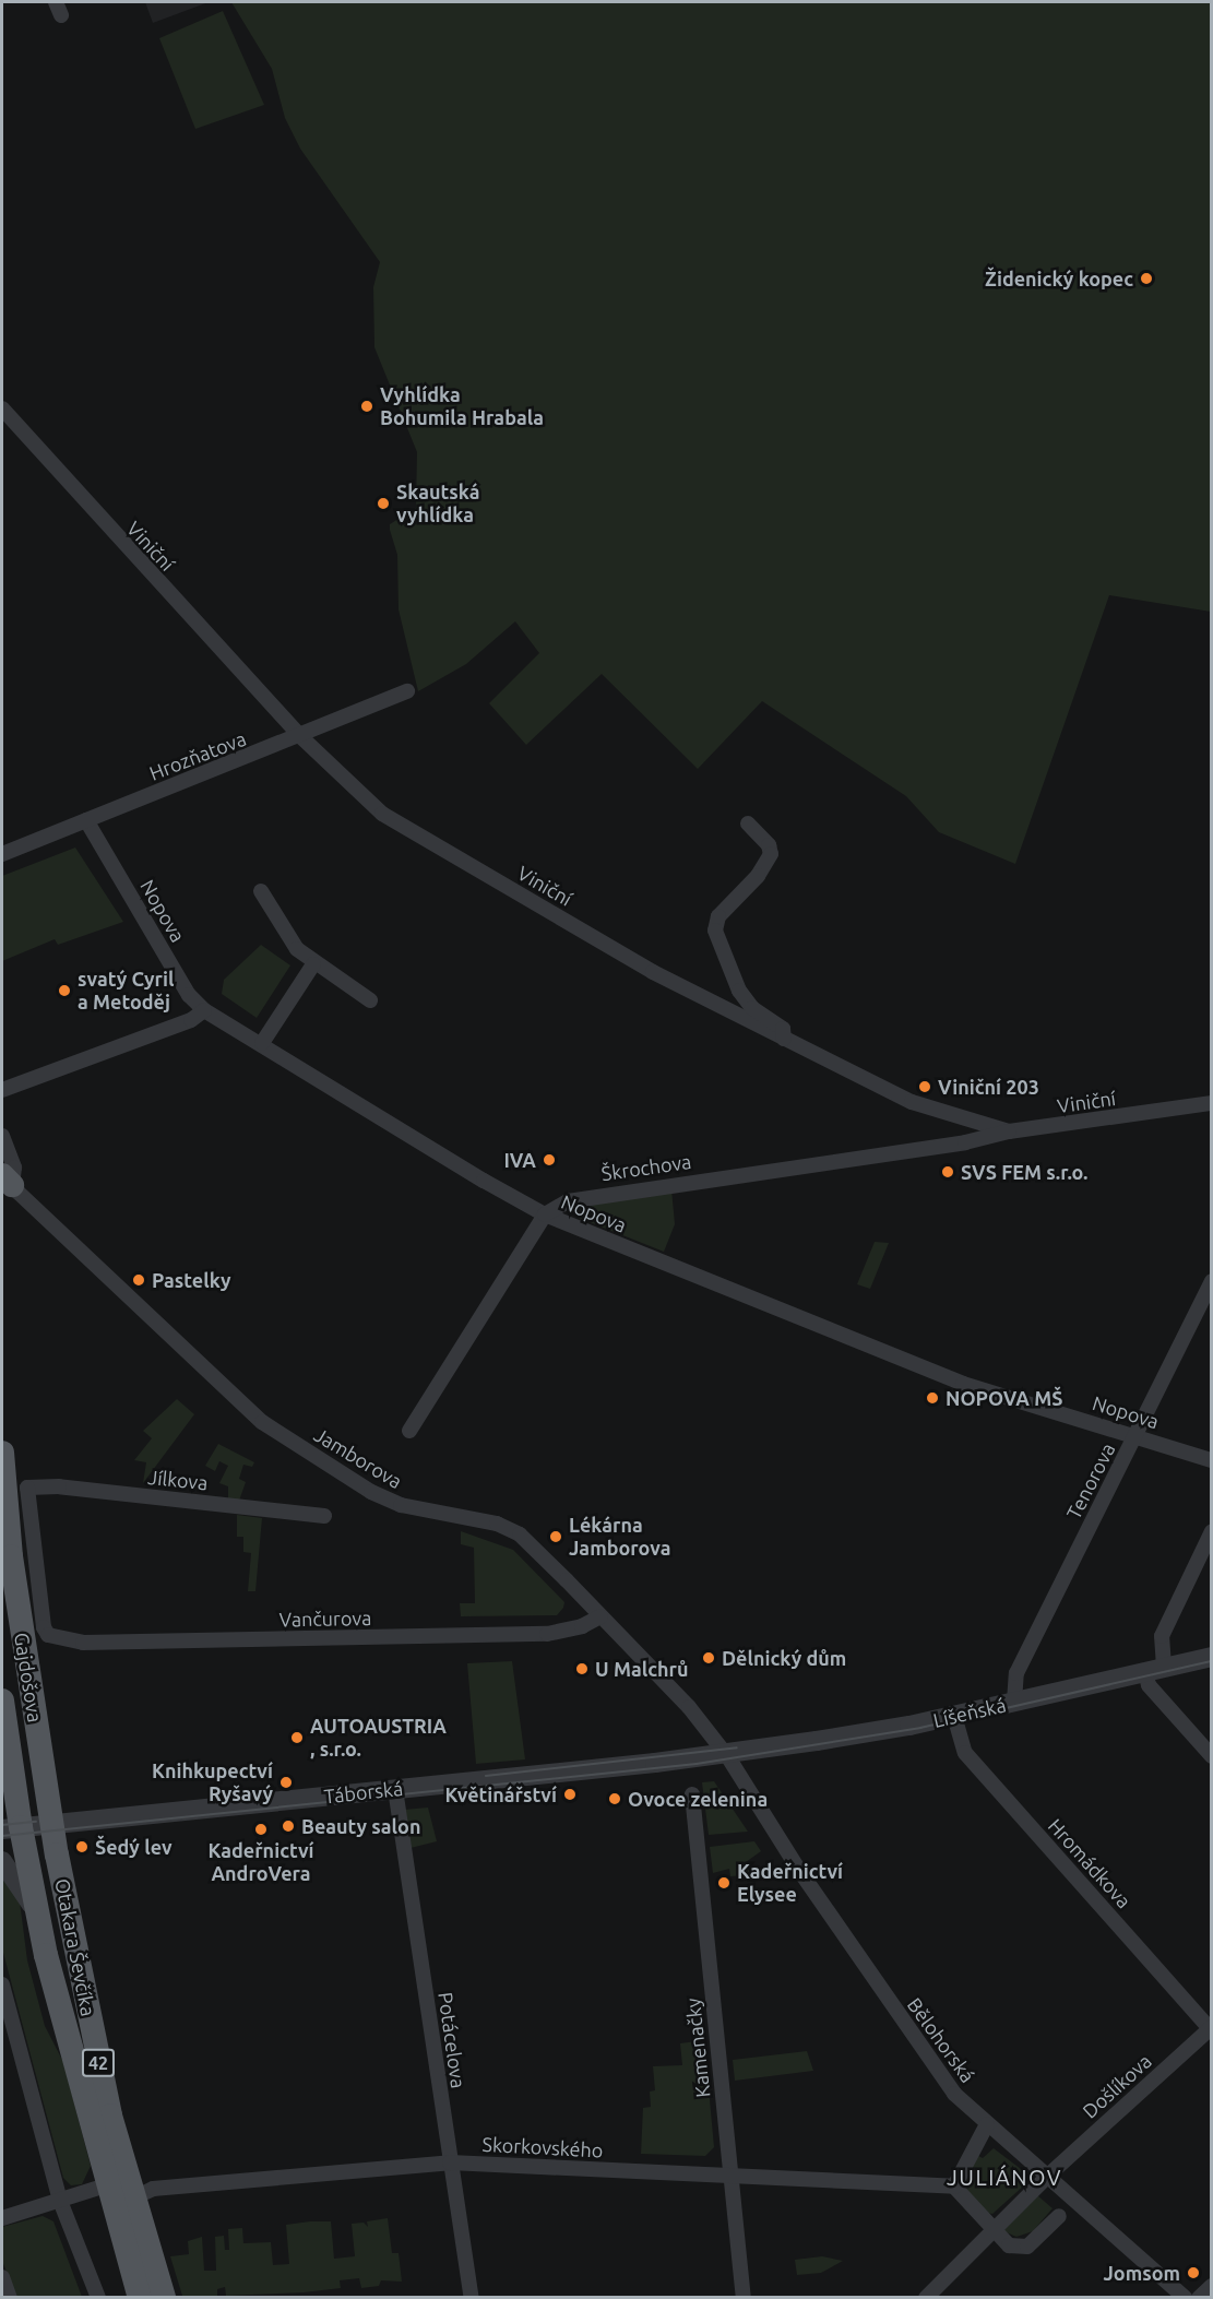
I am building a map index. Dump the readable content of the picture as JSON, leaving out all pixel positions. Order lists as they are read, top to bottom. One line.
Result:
{"streets":{"main road":["Gajdošova","Otakara Ševčíka","42"],"street":["Viniční","Hrozňatova","Nopova","Škrochova","Jamborova","Jílkova","Tenorova","Vančurova","Líšeňská","Táborská","Hromádkova","Potácelova","Bělohorská","Kamenačky","Došlíkova","Skorkovského"]},"crossings":[["Viniční","Hrozňatova"],["Viniční","Škrochova"],["Hrozňatova","Nopova"],["Nopova","Škrochova"],["Nopova","Tenorova"],["Jamborova","Vančurova"],["Jamborova","Líšeňská"],["Jamborova","Táborská"],["Jamborova","Bělohorská"],["Jílkova","Gajdošova"],["Tenorova","Líšeňská"],["Vančurova","Gajdošova"],["Gajdošova","Táborská"],["Gajdošova","Otakara Ševčíka"],["Líšeňská","Táborská"],["Líšeňská","Hromádkova"],["Líšeňská","Bělohorská"],["Táborská","Otakara Ševčíka"],["Táborská","Potácelova"],["Táborská","Bělohorská"],["Hromádkova","Došlíkova"],["Otakara Ševčíka","Skorkovského"],["Potácelova","Skorkovského"],["Bělohorská","Došlíkova"],["Kamenačky","Skorkovského"]],"districts":["JULIÁNOV"],"places":["Židenický kopec","Vyhlídka Bohumila Hrabala","Skautská vyhlídka","svatý Cyril a Metoděj","Viniční 203","IVA","SVS FEM s.r.o.","Pastelky","NOPOVA MŠ","Lékárna Jamborova","Dělnický dům","U Malchrů","AUTOAUSTRIA , s.r.o.","Knihkupectví Ryšavý","Květinářství","Ovoce zelenina","Beauty salon","Kadeřnictví AndroVera","Šedý lev","Kadeřnictví Elysee","Jomsom"]}
